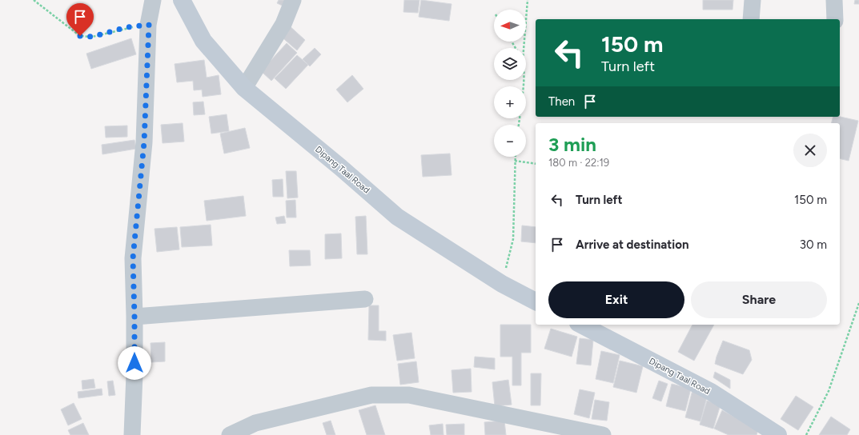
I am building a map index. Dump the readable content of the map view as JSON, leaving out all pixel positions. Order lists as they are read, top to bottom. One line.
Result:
{"streets":{"main road":["Dipang Taal Road"]},"north":"left","page":{"map_buttons":["+","−"],"turn":["150 m","Turn left"],"then":"Then","heading":["3 min","180 m · 22:19"],"list":[{"name":"Turn left","value":"150 m"},{"name":"Arrive at destination","value":"30 m"}],"buttons":["Exit","Share"]}}
